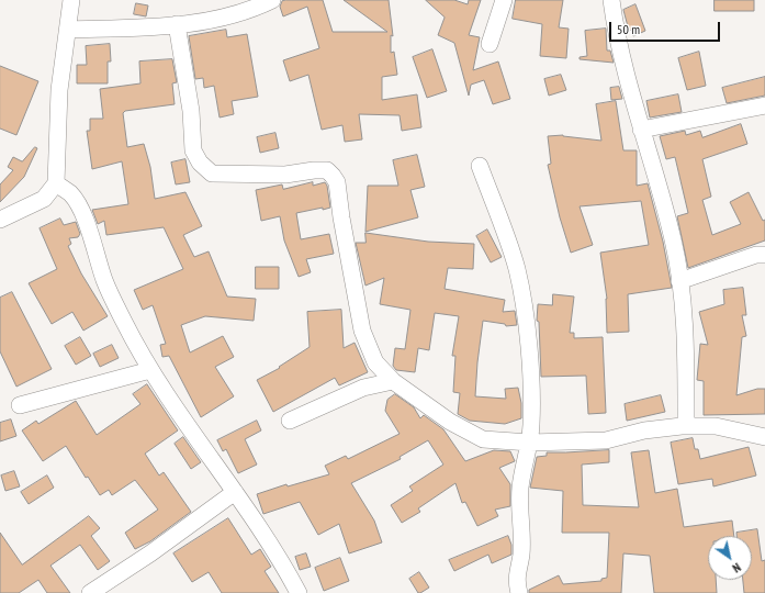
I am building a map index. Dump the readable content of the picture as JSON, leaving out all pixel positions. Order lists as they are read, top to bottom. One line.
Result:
{"scale_bar":"50 m","north":"bottom right"}
